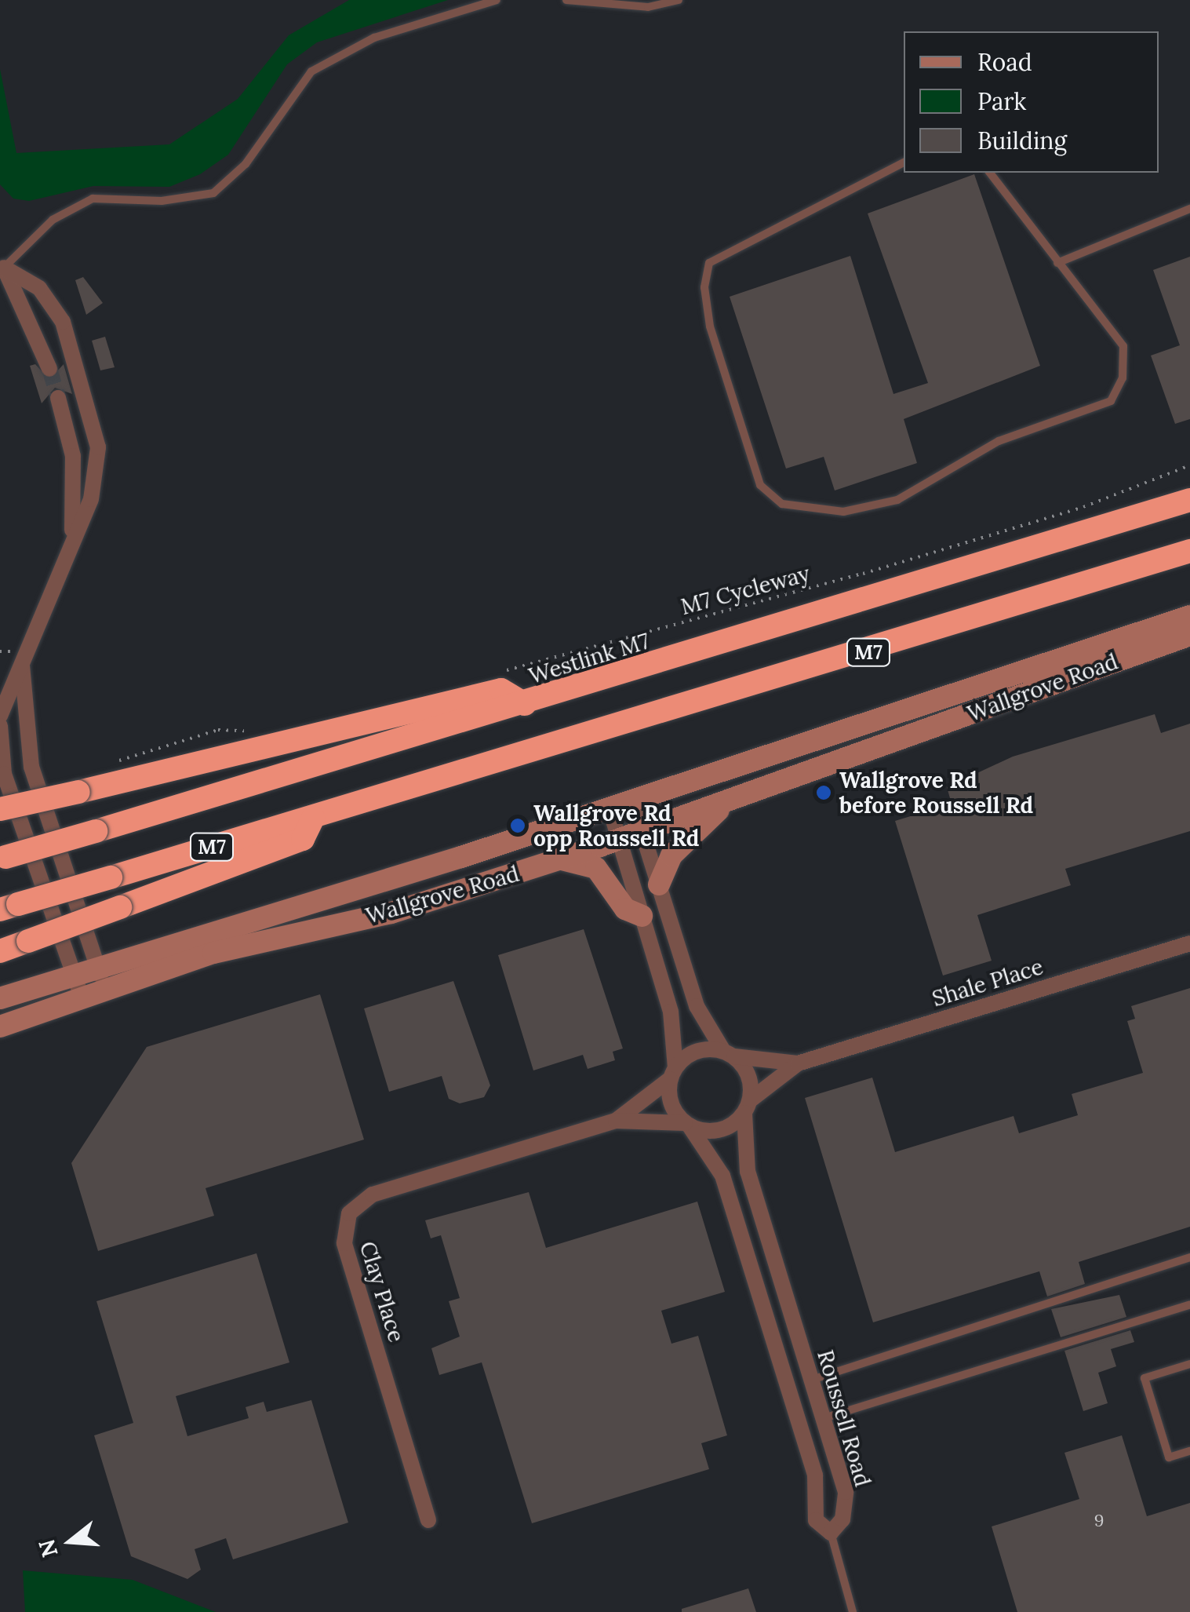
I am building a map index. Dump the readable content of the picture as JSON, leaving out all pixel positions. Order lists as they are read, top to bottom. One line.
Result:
{"streets":{"highway":["M7","Westlink M7"],"main road":["Wallgrove Road"],"street":["Shale Place","Clay Place","Roussell Road"],"path":["M7 Cycleway"]},"crossings":[["Shale Place","Clay Place"],["Shale Place","Roussell Road"],["Clay Place","Roussell Road"]],"places":["Wallgrove Rd before Roussell Rd","Wallgrove Rd opp Roussell Rd"],"house_numbers":["9"],"legend":["Road","Park","Building"],"north":"left"}
